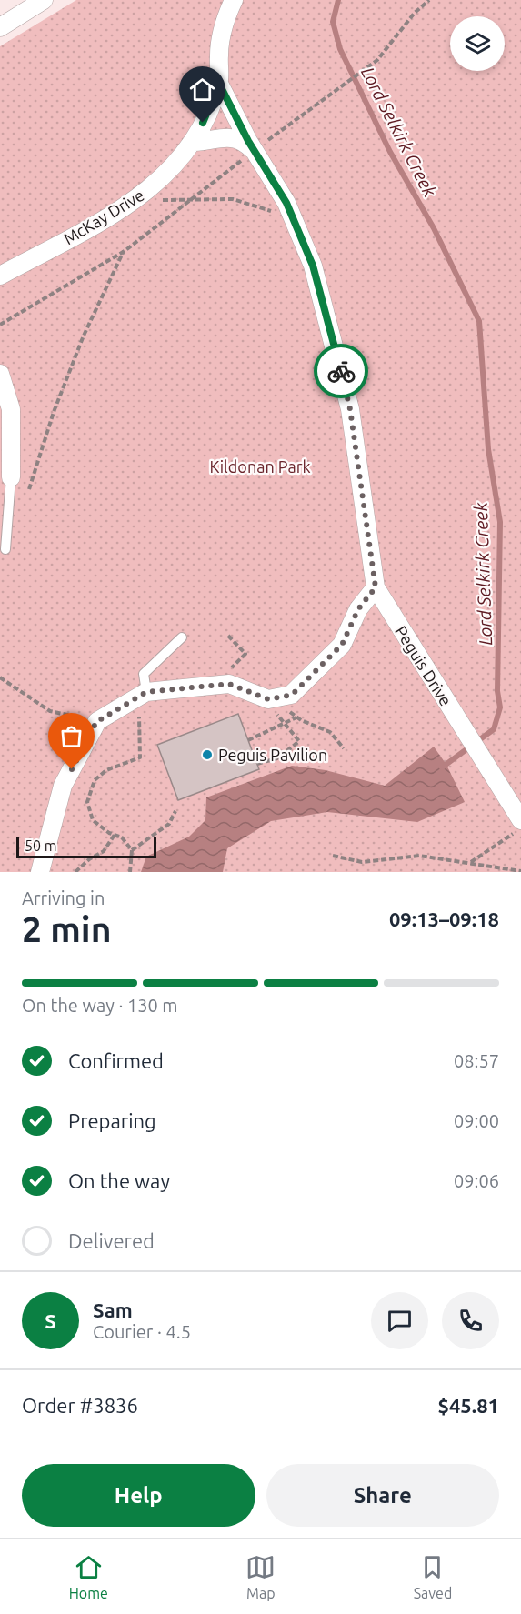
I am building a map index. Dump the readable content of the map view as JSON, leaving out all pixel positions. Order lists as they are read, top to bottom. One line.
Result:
{"streets":{"street":["McKay Drive","Peguis Drive"]},"water":["Lord Selkirk Creek"],"parks":["Kildonan Park"],"places":["Peguis Pavilion"],"scale_bar":"50 m","page":{"scale":"50 m","heading":["2 min","Arriving in","09:13–09:18"],"panel":["Sam","Courier · 4.5","Order #3836","$45.81"],"bar":"On the way · 130 m","list":[["Confirmed","08:57"],["Preparing","09:00"],["On the way","09:06"],"Delivered"],"round":"S","buttons":["Help","Share"],"tabs":["Home","Map","Saved"]}}
